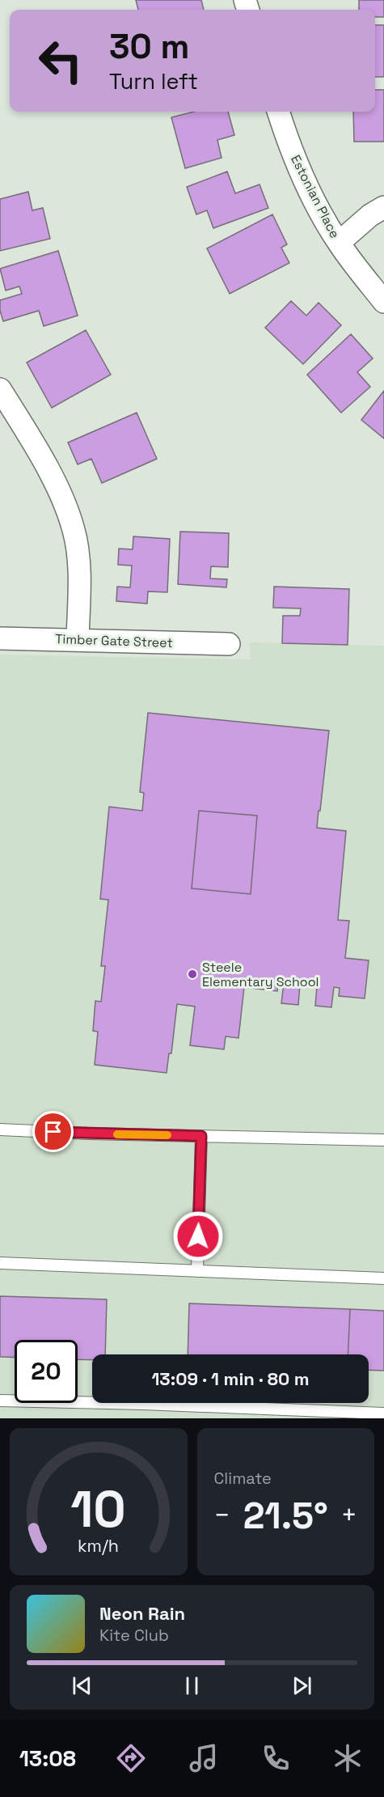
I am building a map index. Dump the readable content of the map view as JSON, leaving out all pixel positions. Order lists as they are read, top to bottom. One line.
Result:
{"streets":{"street":["Estonian Place","Timber Gate Street"]},"places":["Steele Elementary School"],"page":{"turn":["30 m","Turn left"],"limit":"20","trip":"13:09 · 1 min · 80 m","tile":"Climate","heat":["−","21.5°","+"],"song":["Neon Rain","Kite Club"],"tabs":"13:08","gauge":["10","km/h"]}}
